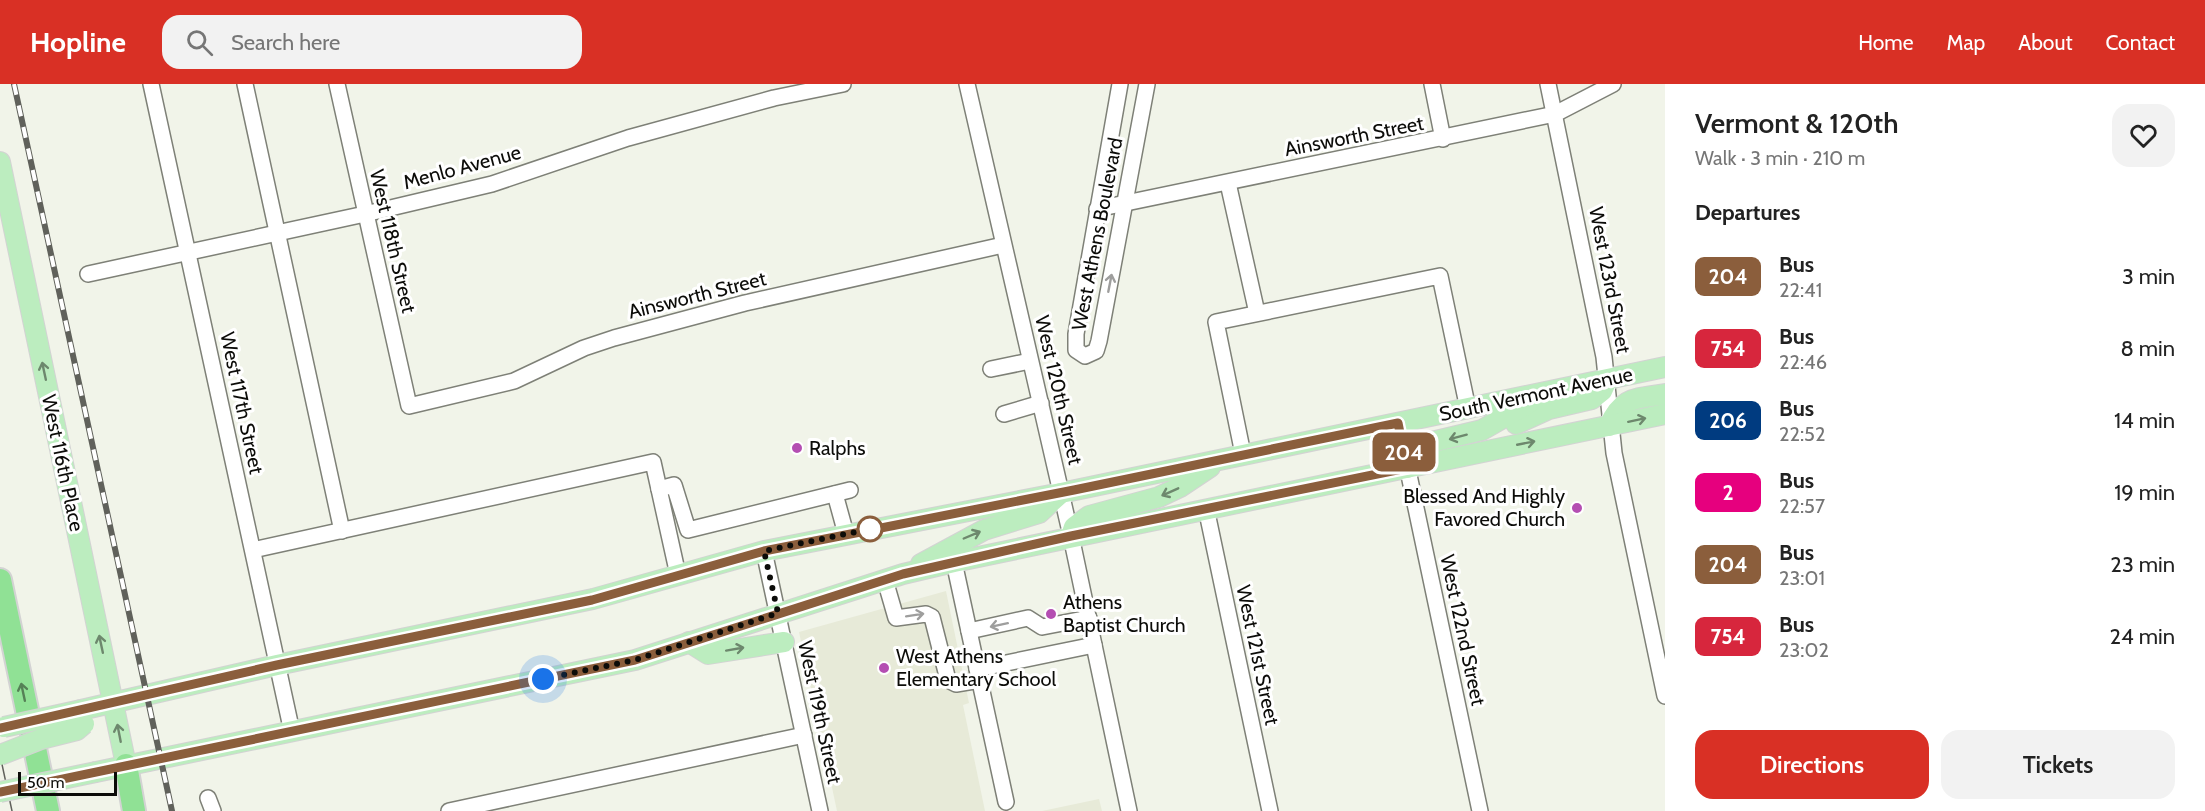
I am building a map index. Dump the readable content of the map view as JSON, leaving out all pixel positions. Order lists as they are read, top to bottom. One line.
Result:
{"streets":{"main road":["South Vermont Avenue","West 116th Place"],"street":["Ainsworth Street","Menlo Avenue","West Athens Boulevard","West 118th Street","West 123rd Street","West 120th Street","West 117th Street","West 122nd Street","West 121st Street","West 119th Street"]},"crossings":[["Ainsworth Street","West Athens Boulevard"],["Ainsworth Street","West 118th Street"],["Ainsworth Street","West 123rd Street"],["Ainsworth Street","West 120th Street"],["Menlo Avenue","West 118th Street"],["Menlo Avenue","West 117th Street"],["West 123rd Street","South Vermont Avenue"],["West 120th Street","South Vermont Avenue"],["South Vermont Avenue","West 117th Street"],["South Vermont Avenue","West 116th Place"],["South Vermont Avenue","West 122nd Street"],["South Vermont Avenue","West 119th Street"]],"one_way":["West 116th Place"],"places":["Ralphs","Blessed And Highly Favored Church","Athens Baptist Church","West Athens Elementary School"],"lines":["bus line 204"],"scale_bar":"50 m","page":{"header":"Hopline","search":"Search here","nav":["Home","Map","About","Contact"],"on_map":"204","heading":[["Vermont & 120th","Walk · 3 min · 210 m"],"Departures"],"list":[{"mark":"204","name":"Bus","note":"22:41","value":"3 min"},{"mark":"754","name":"Bus","note":"22:46","value":"8 min"},{"mark":"206","name":"Bus","note":"22:52","value":"14 min"},{"mark":"2","name":"Bus","note":"22:57","value":"19 min"},{"mark":"204","name":"Bus","note":"23:01","value":"23 min"},{"mark":"754","name":"Bus","note":"23:02","value":"24 min"}],"buttons":["Directions","Tickets"],"scale":"50 m"}}
